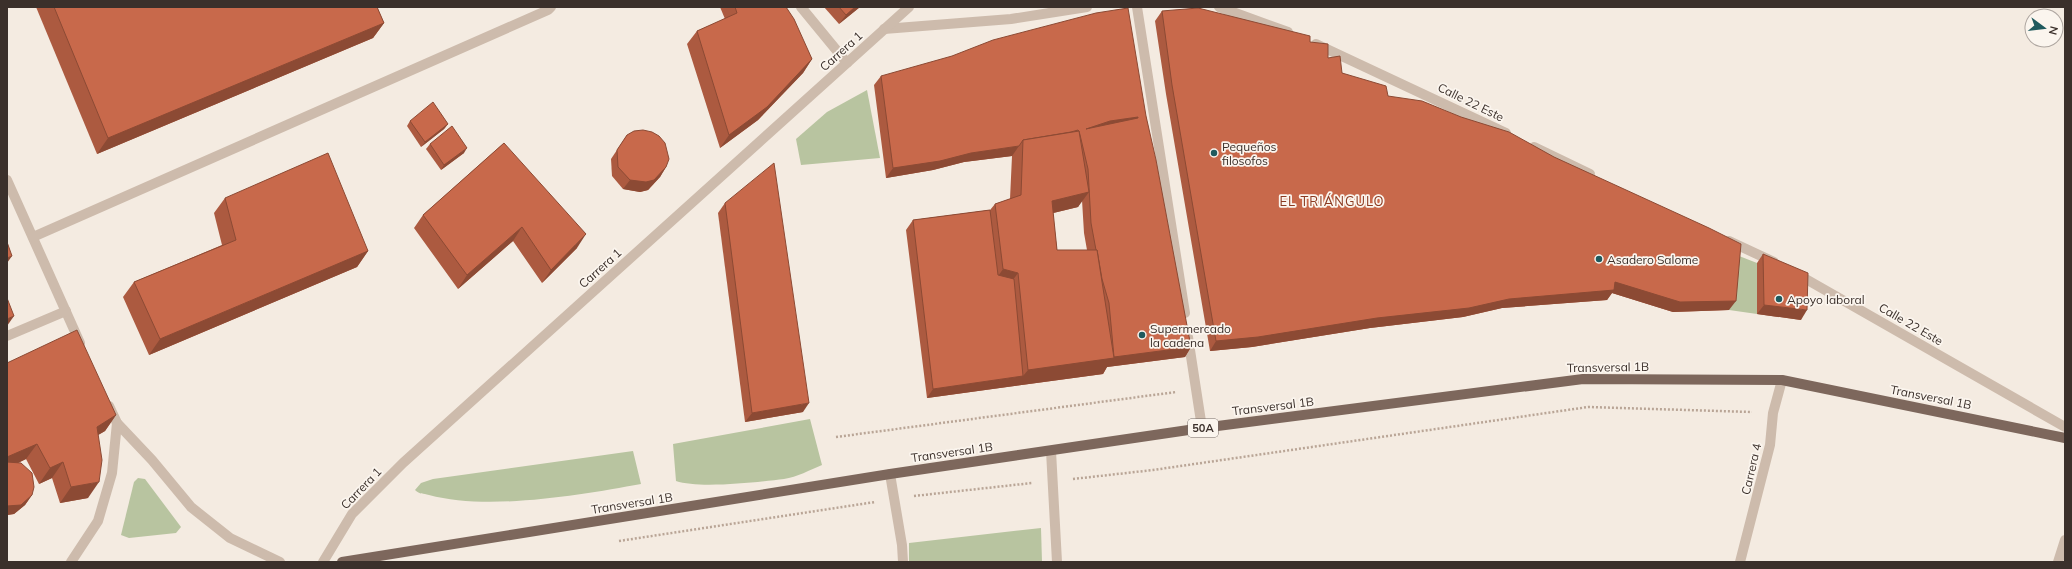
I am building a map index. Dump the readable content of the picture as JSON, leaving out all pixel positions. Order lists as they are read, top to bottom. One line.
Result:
{"streets":{"main road":["Transversal 1B","50A"],"street":["Carrera 1","Calle 22 Este","Carrera 4"]},"crossings":[["Transversal 1B","Carrera 4"]],"districts":["EL TRIÁNGULO"],"places":["Pequeños filosofos","Asadero Salome","Apoyo laboral","Supermercado la cadena"],"north":"right"}
